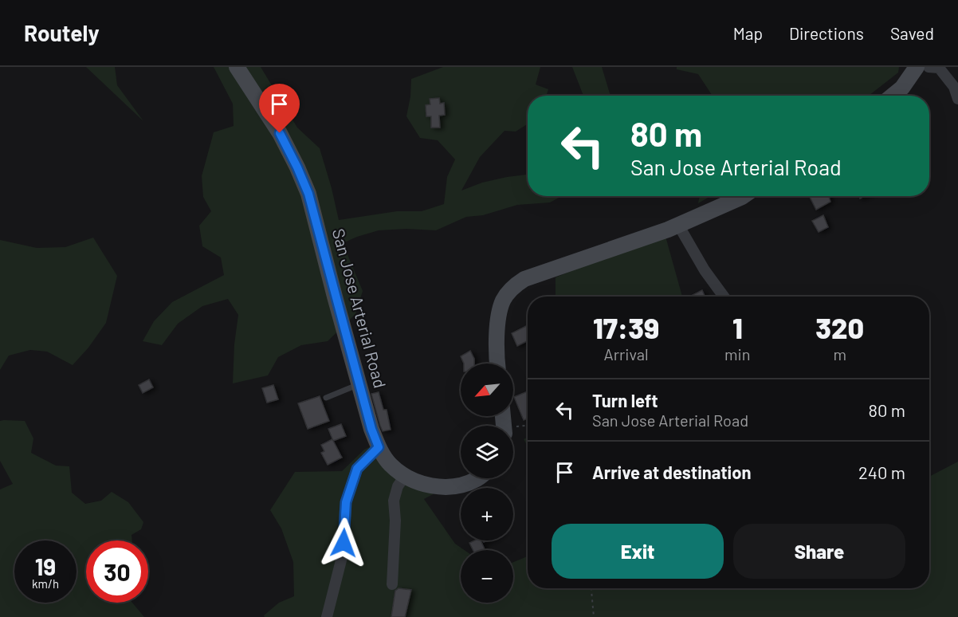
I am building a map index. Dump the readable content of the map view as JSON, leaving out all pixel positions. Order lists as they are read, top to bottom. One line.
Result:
{"streets":{"main road":["San Jose Arterial Road"]},"north":"bottom left","page":{"header":"Routely","nav":["Map","Directions","Saved"],"turn":["80 m","San Jose Arterial Road"],"eta":["17:39","Arrival","1","min","320","m"],"map_buttons":["+","−"],"list":[{"name":"Turn left","note":"San Jose Arterial Road","value":"80 m"},{"name":"Arrive at destination","value":"240 m"}],"buttons":["Exit","Share"],"speed":"19 km/h","limit":"30"}}
